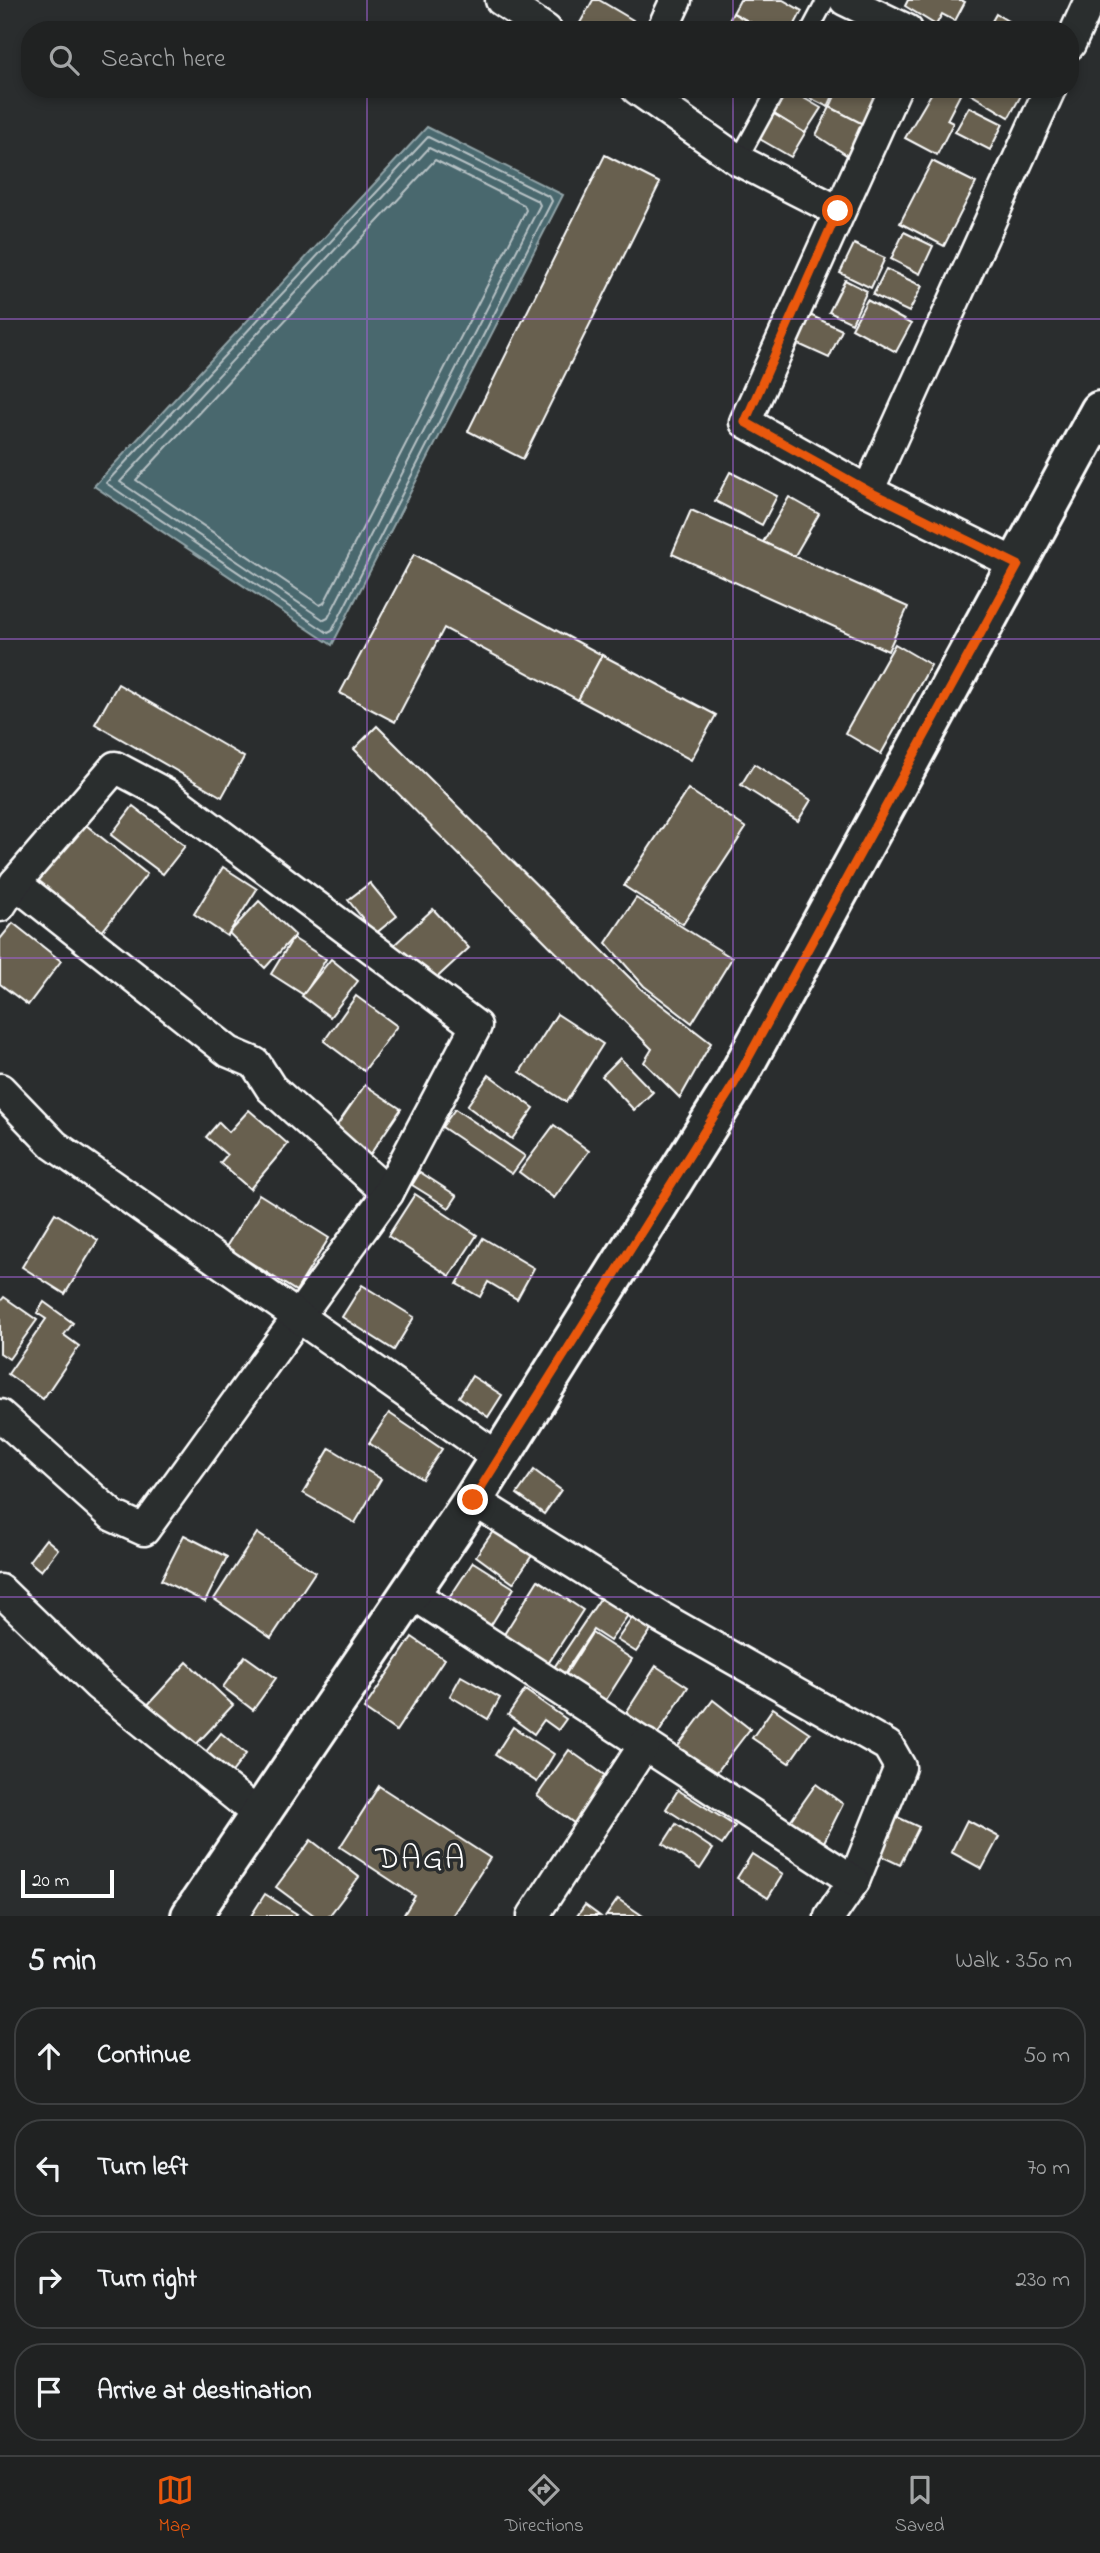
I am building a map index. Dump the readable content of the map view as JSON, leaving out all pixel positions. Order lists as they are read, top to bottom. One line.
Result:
{"districts":["DAGA"],"scale_bar":"20 m","page":{"search":"Search here","scale":"20 m","heading":["5 min","Walk · 350 m"],"list":[["Continue","50 m"],["Turn left","70 m"],["Turn right","230 m"],"Arrive at destination"],"nav":["Map","Directions","Saved"]}}
